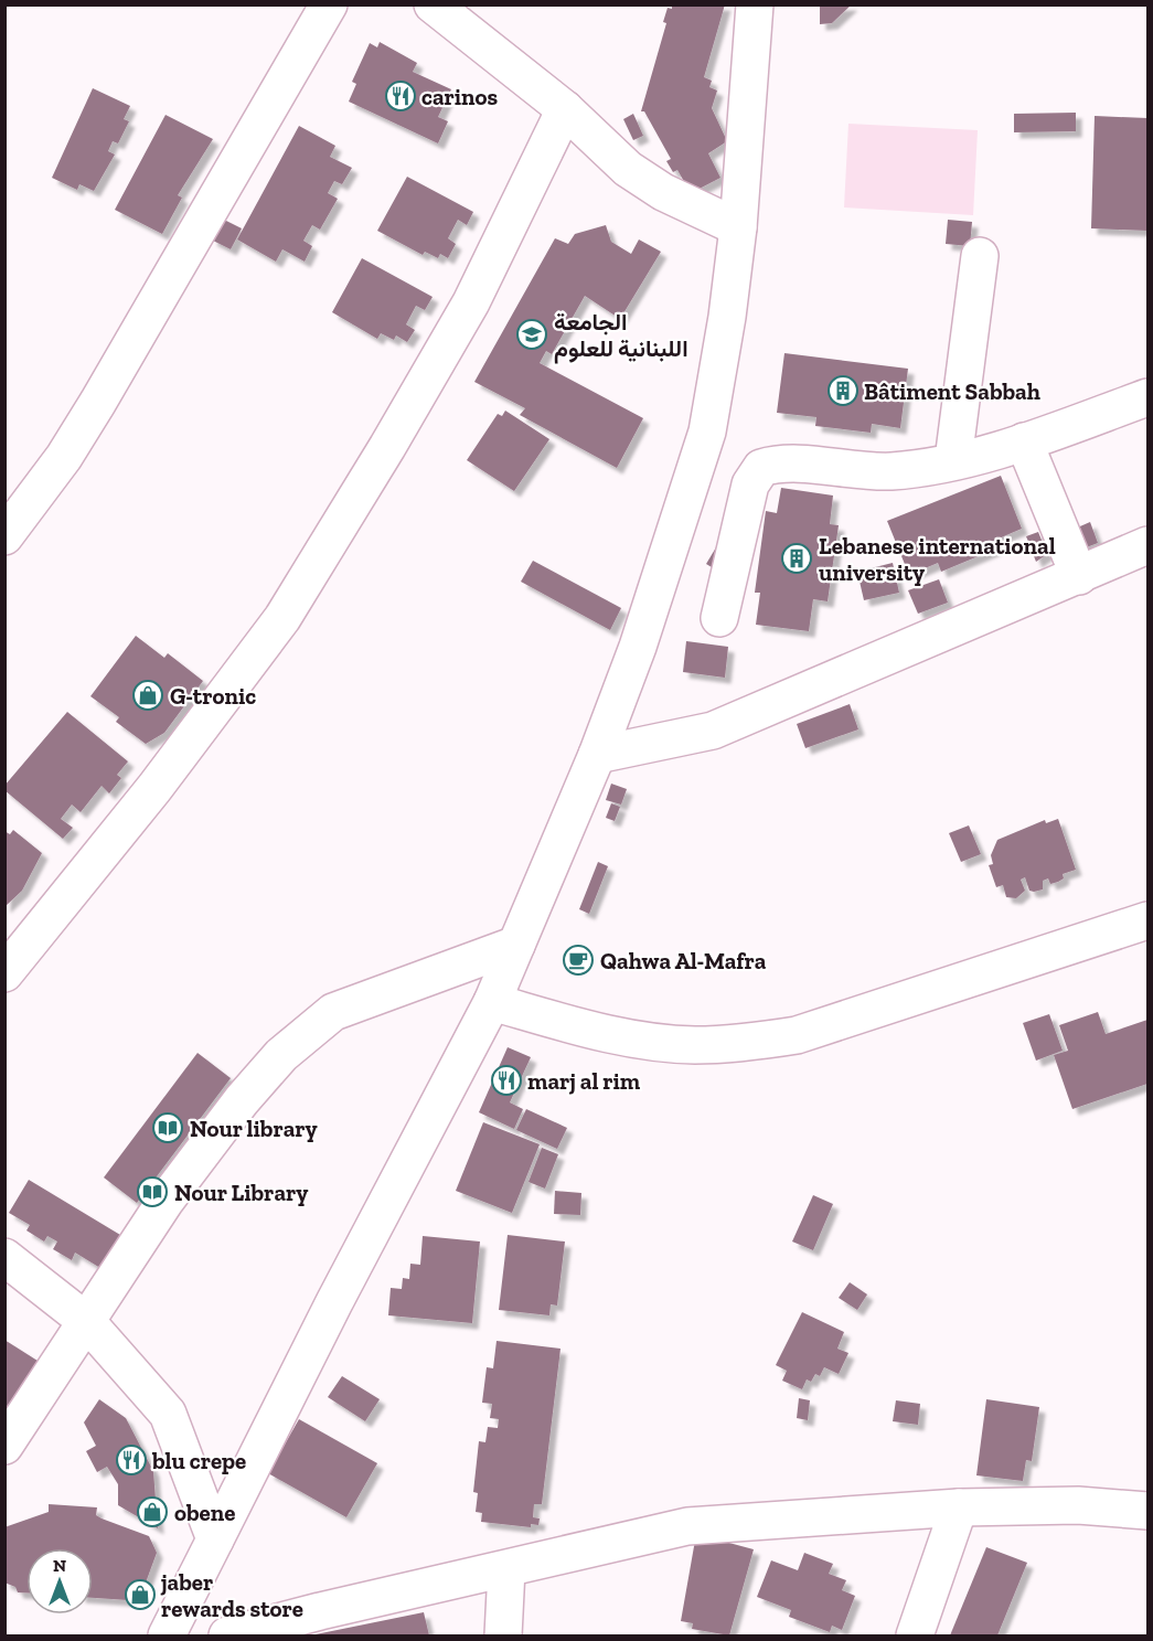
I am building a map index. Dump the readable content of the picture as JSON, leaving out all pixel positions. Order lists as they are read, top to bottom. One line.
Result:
{"places":{"restaurant":["carinos","marj al rim","blu crepe"],"school or university":["الجامعة اللبنانية للعلوم"],"building":["Bâtiment Sabbah","Lebanese international university"],"shop":["G-tronic","obene","jaber rewards store"],"cafe":["Qahwa Al-Mafra"],"library":["Nour library","Nour Library"]},"north":"top"}
